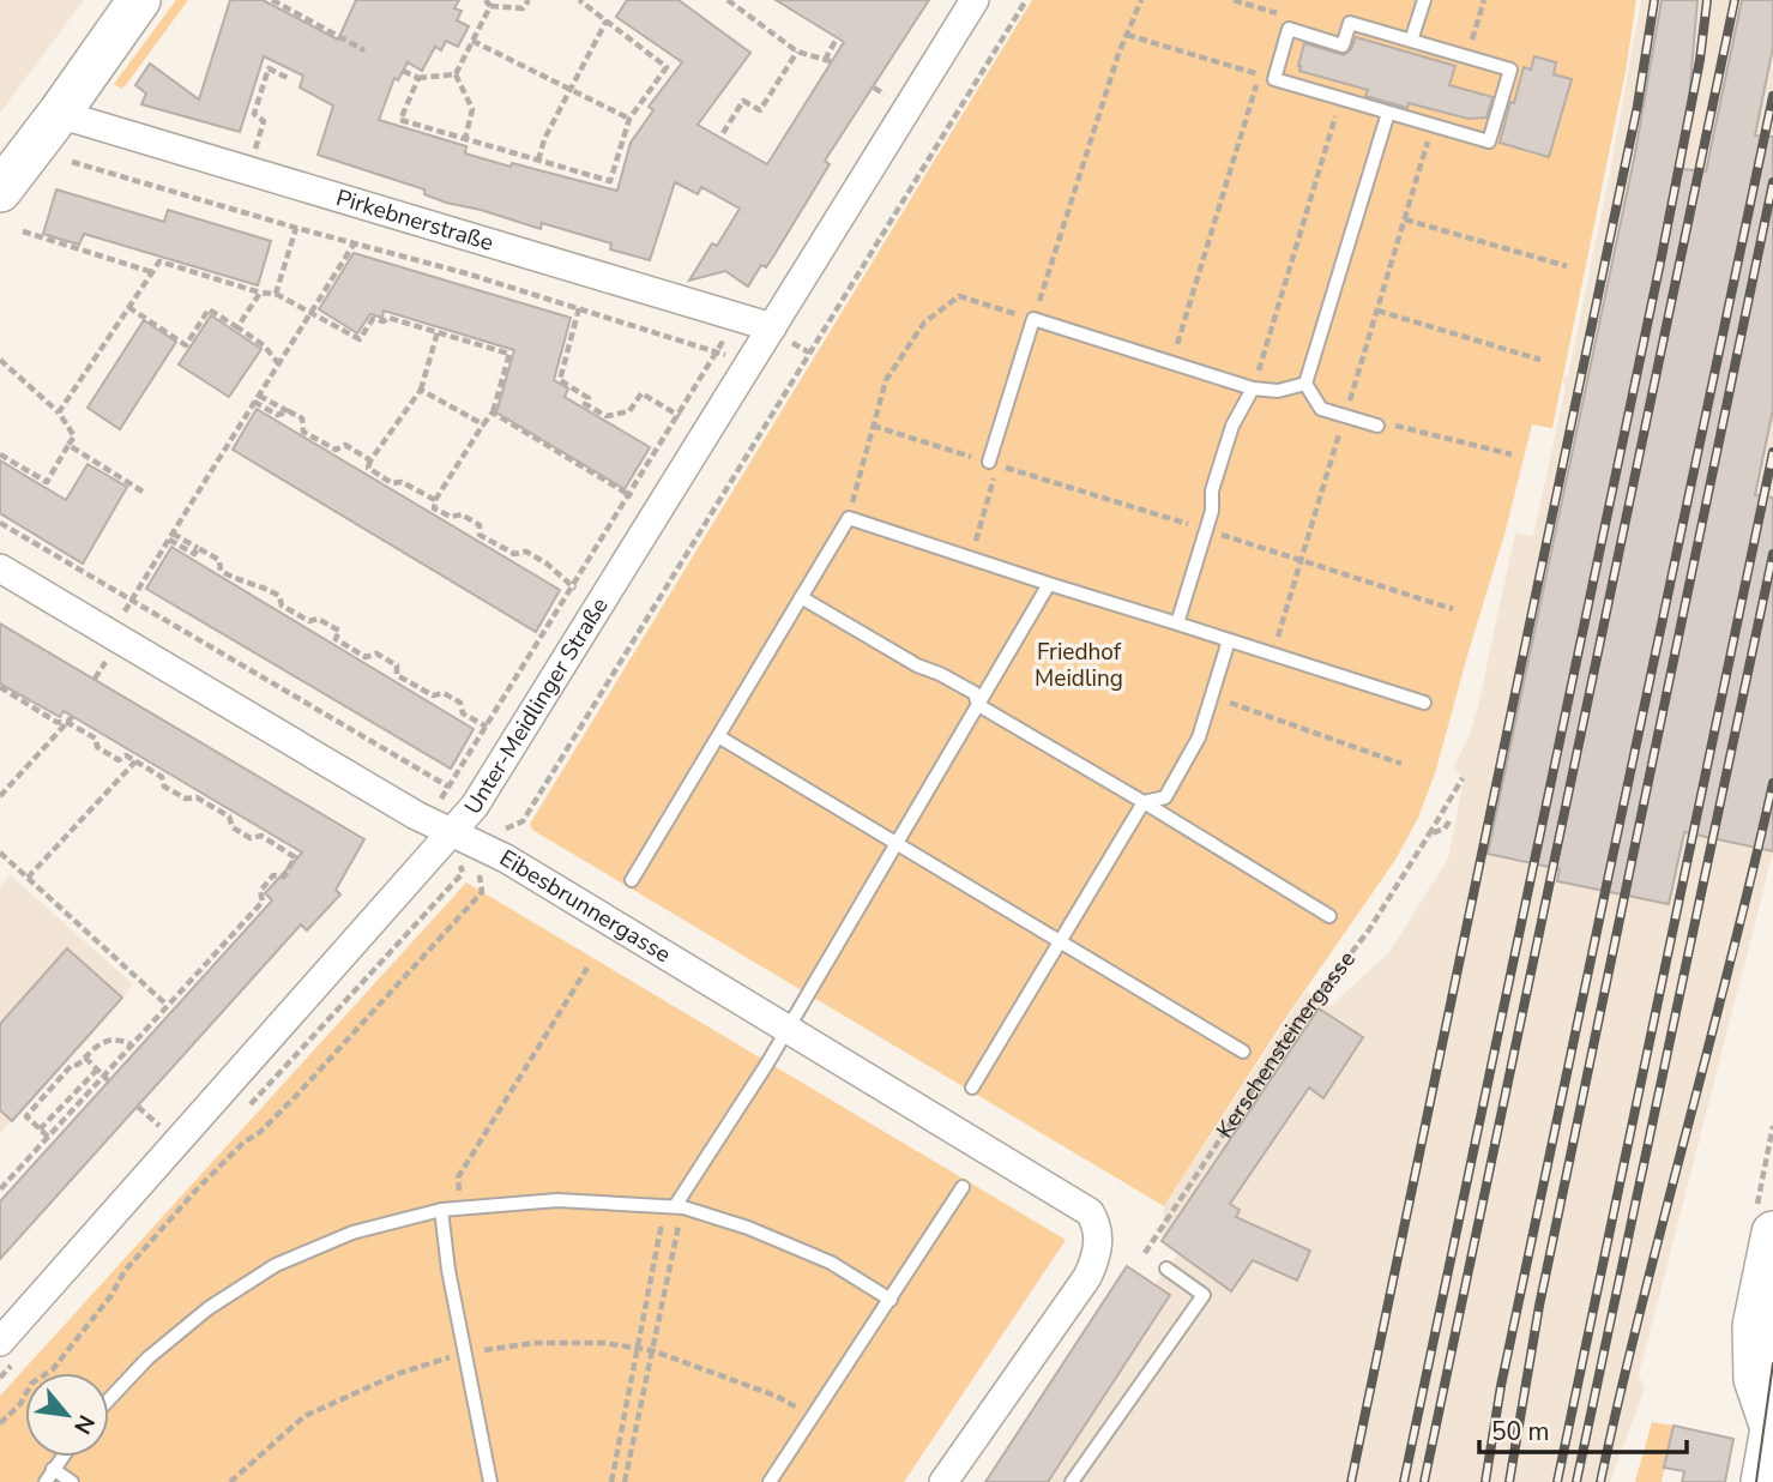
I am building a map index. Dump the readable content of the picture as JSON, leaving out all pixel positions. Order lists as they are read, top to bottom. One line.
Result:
{"streets":{"street":["Pirkebnerstraße","Unter-Meidlinger Straße","Eibesbrunnergasse"],"path":["Kerschensteinergasse"]},"crossings":[["Pirkebnerstraße","Unter-Meidlinger Straße"],["Unter-Meidlinger Straße","Eibesbrunnergasse"]],"parks":["Friedhof Meidling"],"scale_bar":"50 m","north":"bottom right"}
